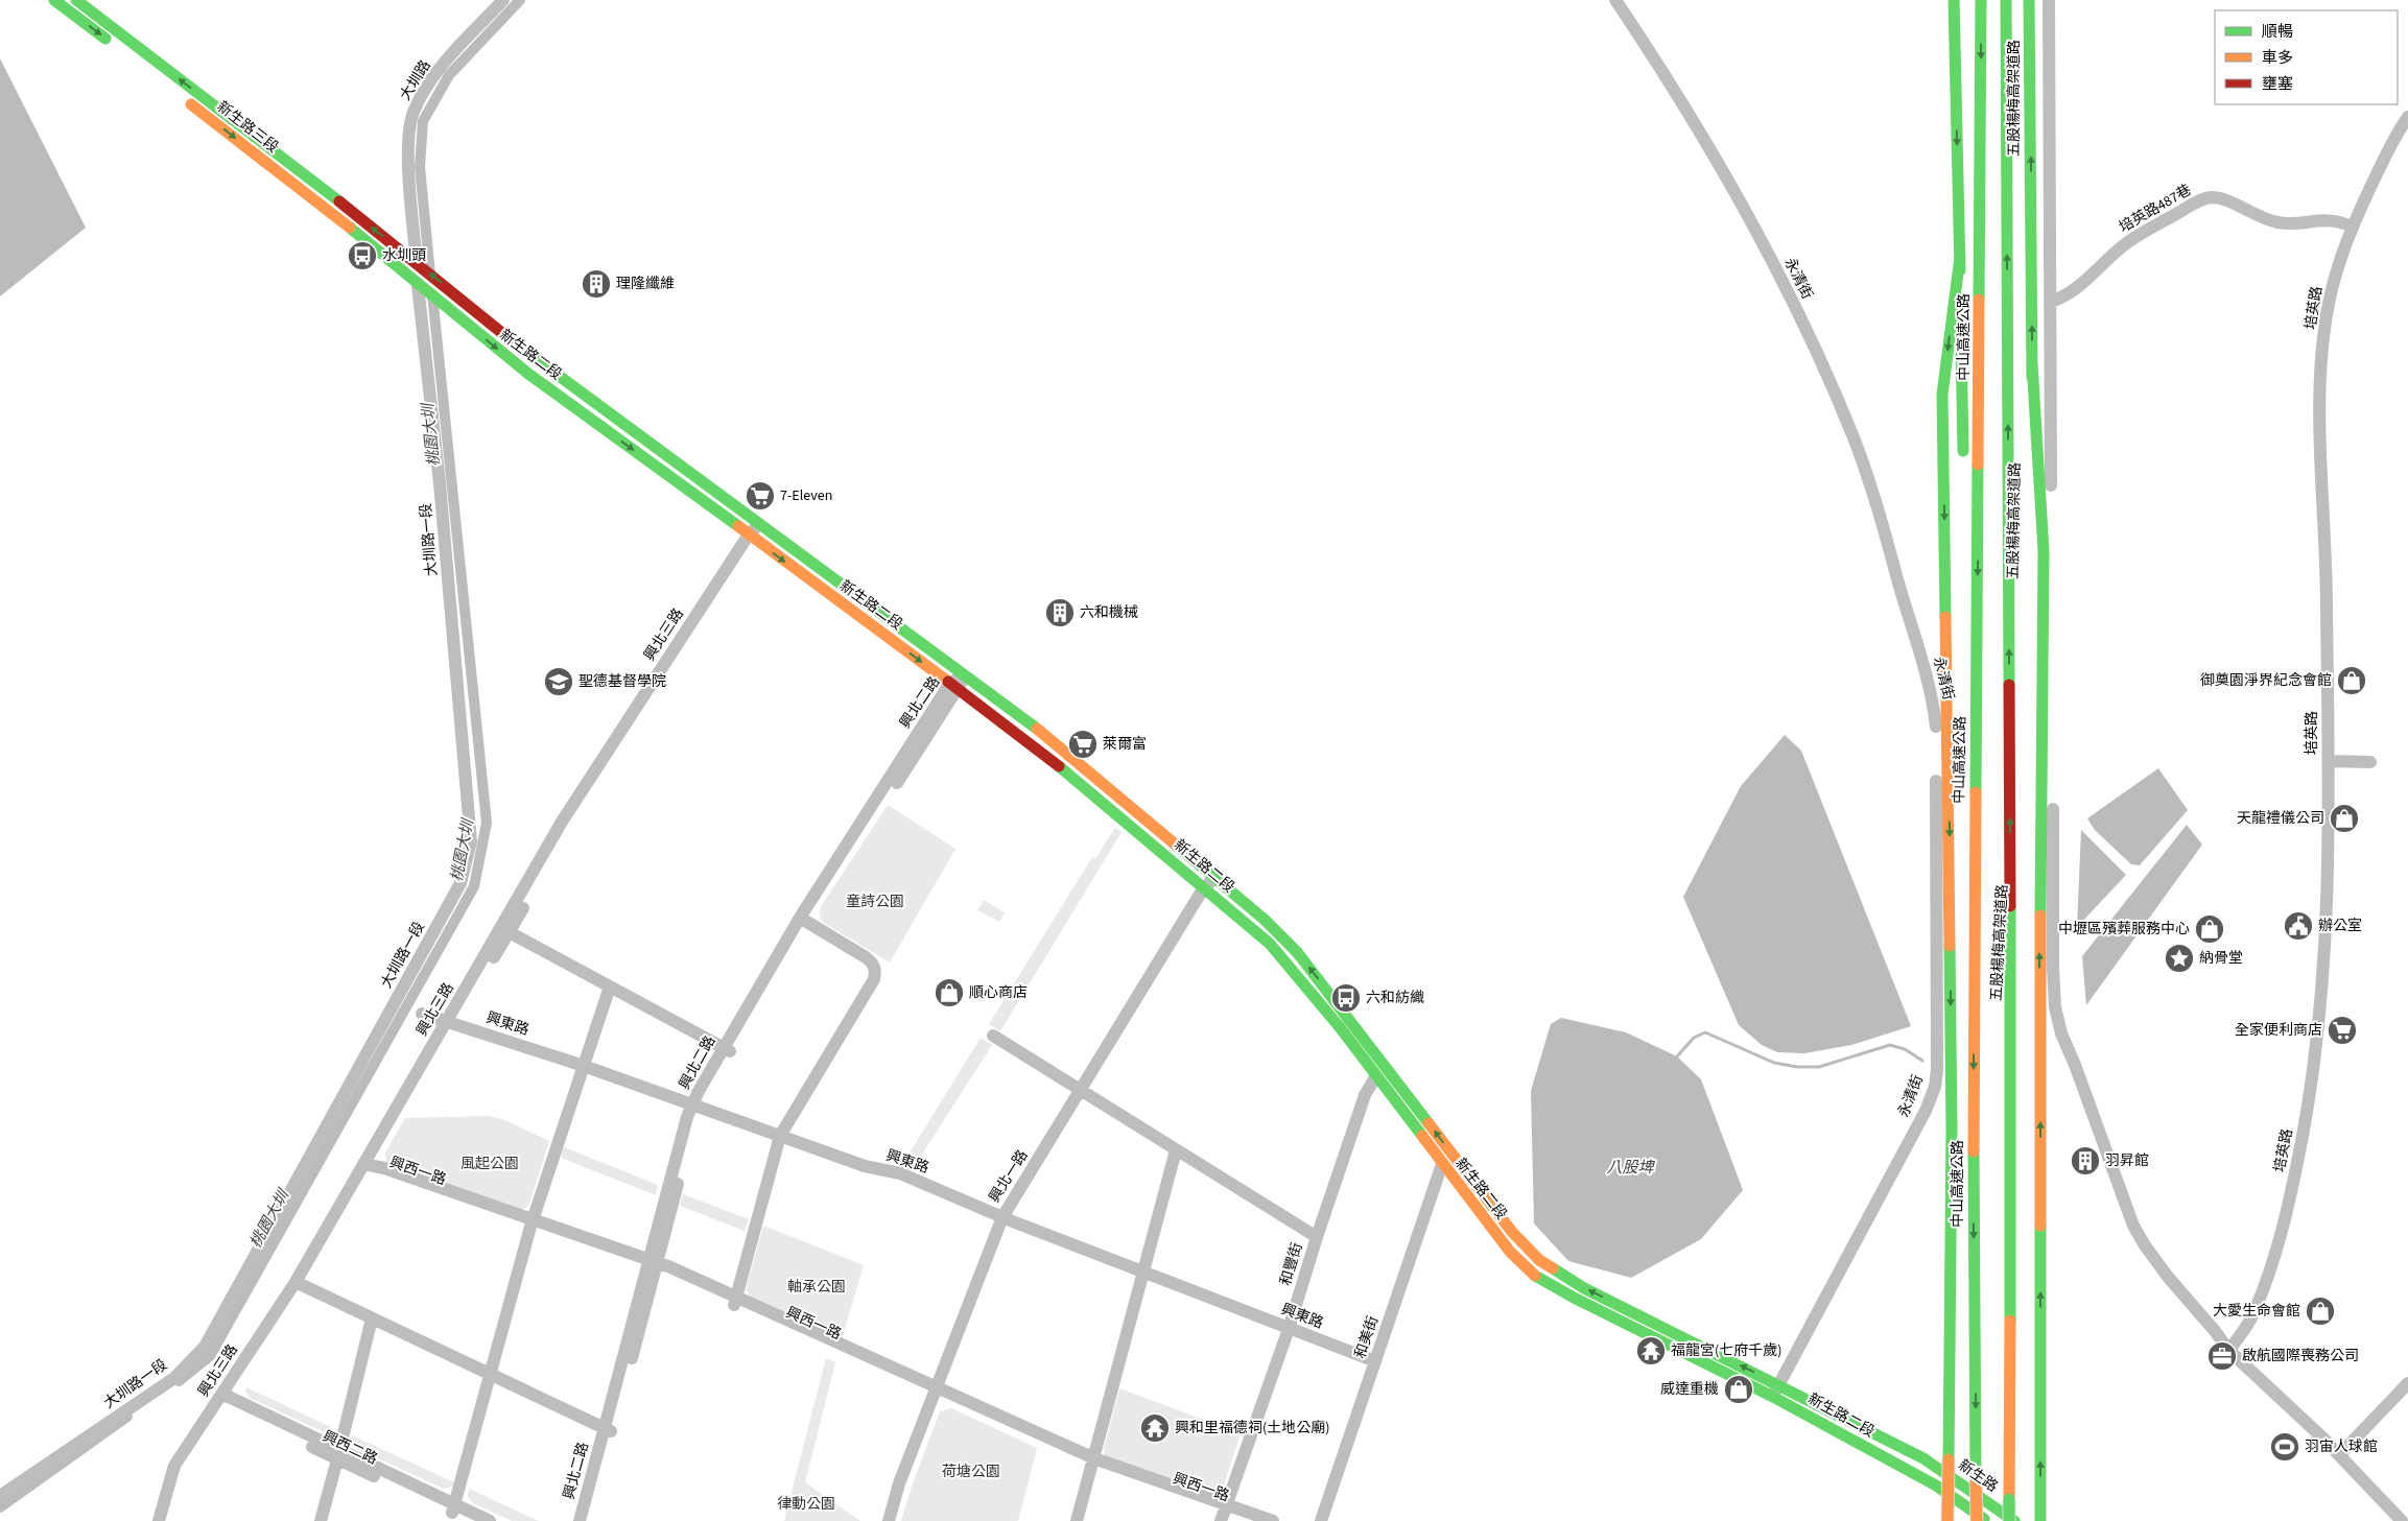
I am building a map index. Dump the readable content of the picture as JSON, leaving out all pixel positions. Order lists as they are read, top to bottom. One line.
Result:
{"streets":{"main road":["五股楊梅高架道路","新生路三段","中山高速公路","新生路二段","新生路"],"street":["大圳路","培英路487巷","永清街","培英路","大圳路一段","興北三路","興北二路","興東路","興西一路","和豐街","和美街","興西二路"]},"crossings":[["大圳路","新生路三段"],["大圳路","新生路二段"],["五股楊梅高架道路","中山高速公路"],["新生路三段","新生路二段"],["新生路三段","大圳路一段"],["培英路487巷","培英路"],["永清街","新生路二段"],["新生路二段","大圳路一段"],["新生路二段","興北三路"],["新生路二段","興北二路"],["新生路二段","和豐街"],["新生路二段","和美街"],["新生路二段","新生路"],["興北三路","興東路"],["興北三路","興西一路"],["興北三路","興西二路"],["興北二路","興東路"],["興北二路","興西一路"],["興東路","和豐街"],["興東路","和美街"],["興西一路","和豐街"]],"water":["桃園大圳","八股埤"],"parks":["童詩公園","風起公園","軸承公園","荷塘公園","律動公園"],"places":{"bus stop":["水圳頭","六和紡織"],"building":["理隆纖維","六和機械","羽昇館"],"supermarket":["7-Eleven","萊爾富","全家便利商店"],"shop":["御奠園淨界紀念會館","天龍禮儀公司","中壢區殯葬服務中心","順心商店","大愛生命會館","威達重機"],"school or university":["聖德基督學院"],"public building":["辦公室"],"place":["納骨堂"],"temple":["福龍宮(七府千歲)","興和里福德祠(土地公廟)"],"office":["啟航國際喪務公司"],"sports":["羽宙人球館"]},"legend":["順暢","車多","壅塞"]}
